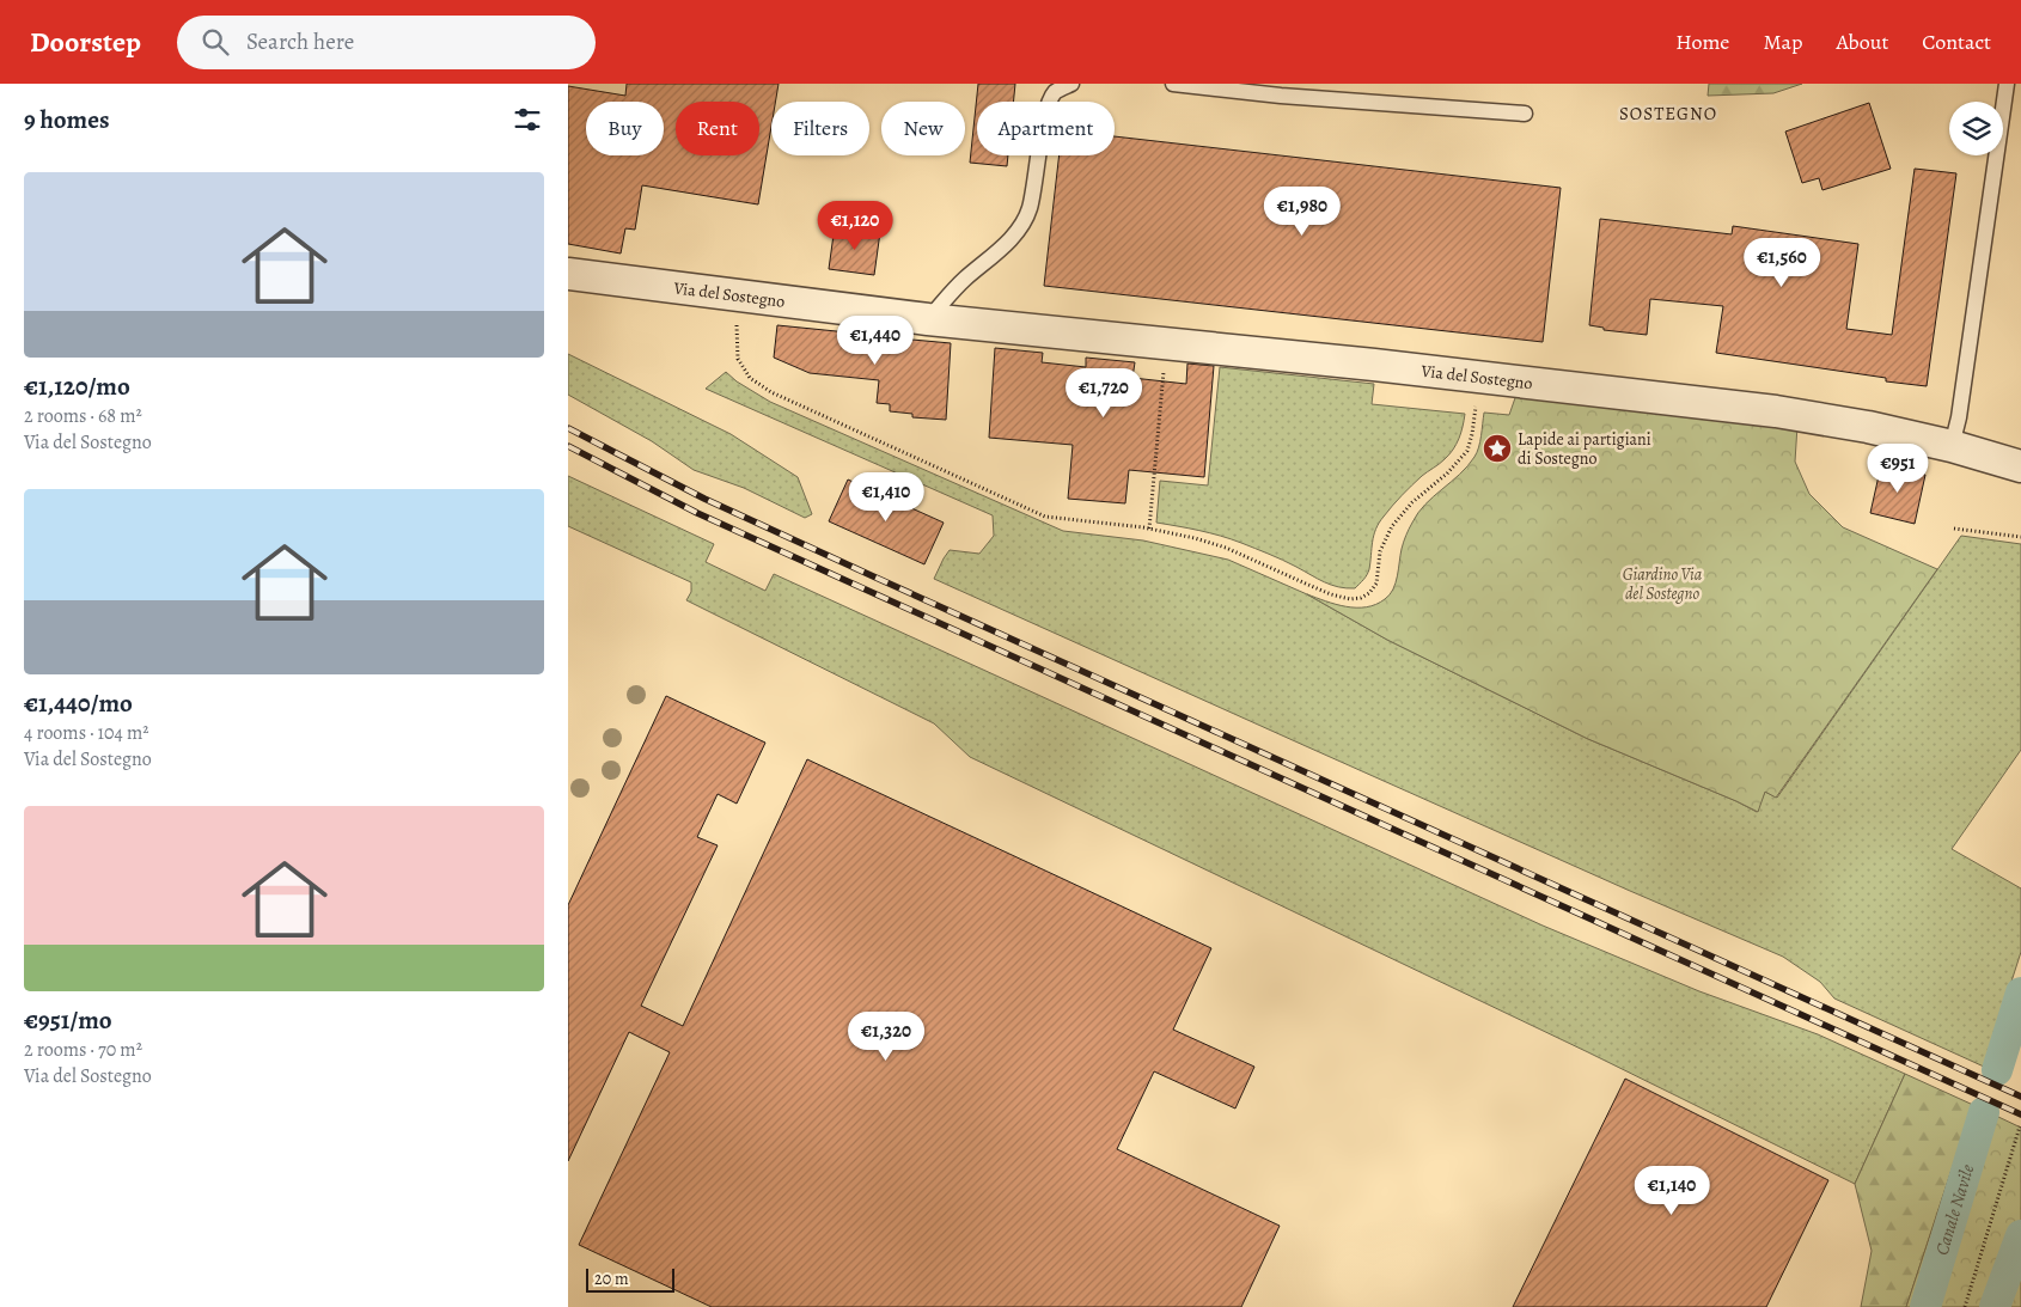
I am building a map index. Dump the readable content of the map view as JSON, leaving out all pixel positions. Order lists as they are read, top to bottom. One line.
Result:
{"streets":{"street":["Via del Sostegno"]},"districts":["SOSTEGNO"],"water":["Canale Navile"],"parks":["Giardino Via del Sostegno"],"places":{"place":["Lapide ai partigiani di Sostegno"]},"scale_bar":"20 m","page":{"header":"Doorstep","search":"Search here","nav":["Home","Map","About","Contact"],"heading":"9 homes","chip":["Buy","Rent","Filters","New","Apartment"],"list":[{"name":"€1,120/mo","note":"2 rooms · 68 m² · Via del Sostegno"},{"name":"€1,440/mo","note":"4 rooms · 104 m² · Via del Sostegno"},{"name":"€951/mo","note":"2 rooms · 70 m² · Via del Sostegno"}],"price":["€1,980","€1,120","€1,560","€1,440","€1,720","€951","€1,410","€1,320","€1,140"],"scale":"20 m"}}
